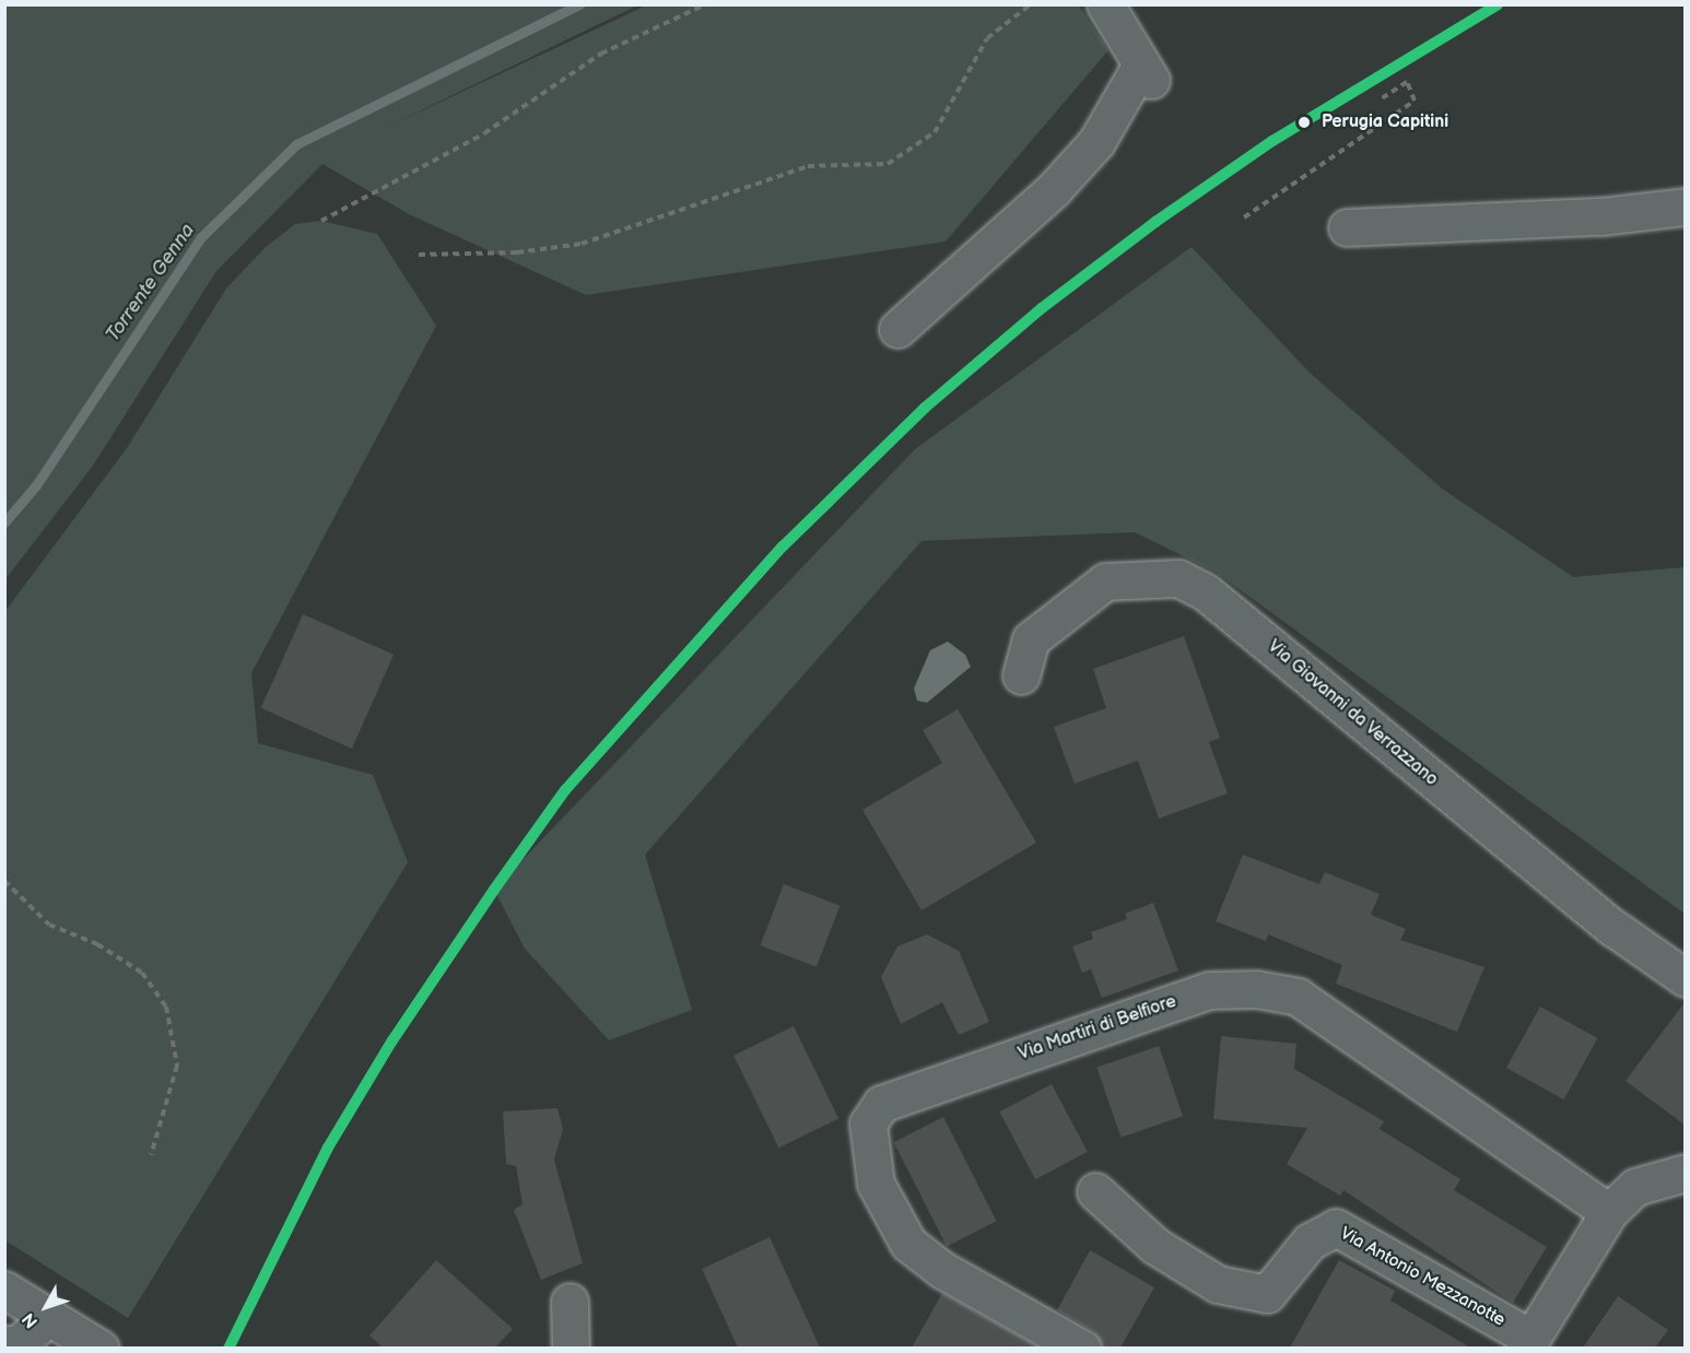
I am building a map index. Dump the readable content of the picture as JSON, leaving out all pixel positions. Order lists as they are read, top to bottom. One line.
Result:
{"streets":{"street":["Via Giovanni da Verrazzano","Via Martiri di Belfiore","Via Antonio Mezzanotte"]},"water":["Torrente Genna"],"places":["Perugia Capitini"],"north":"bottom left"}
